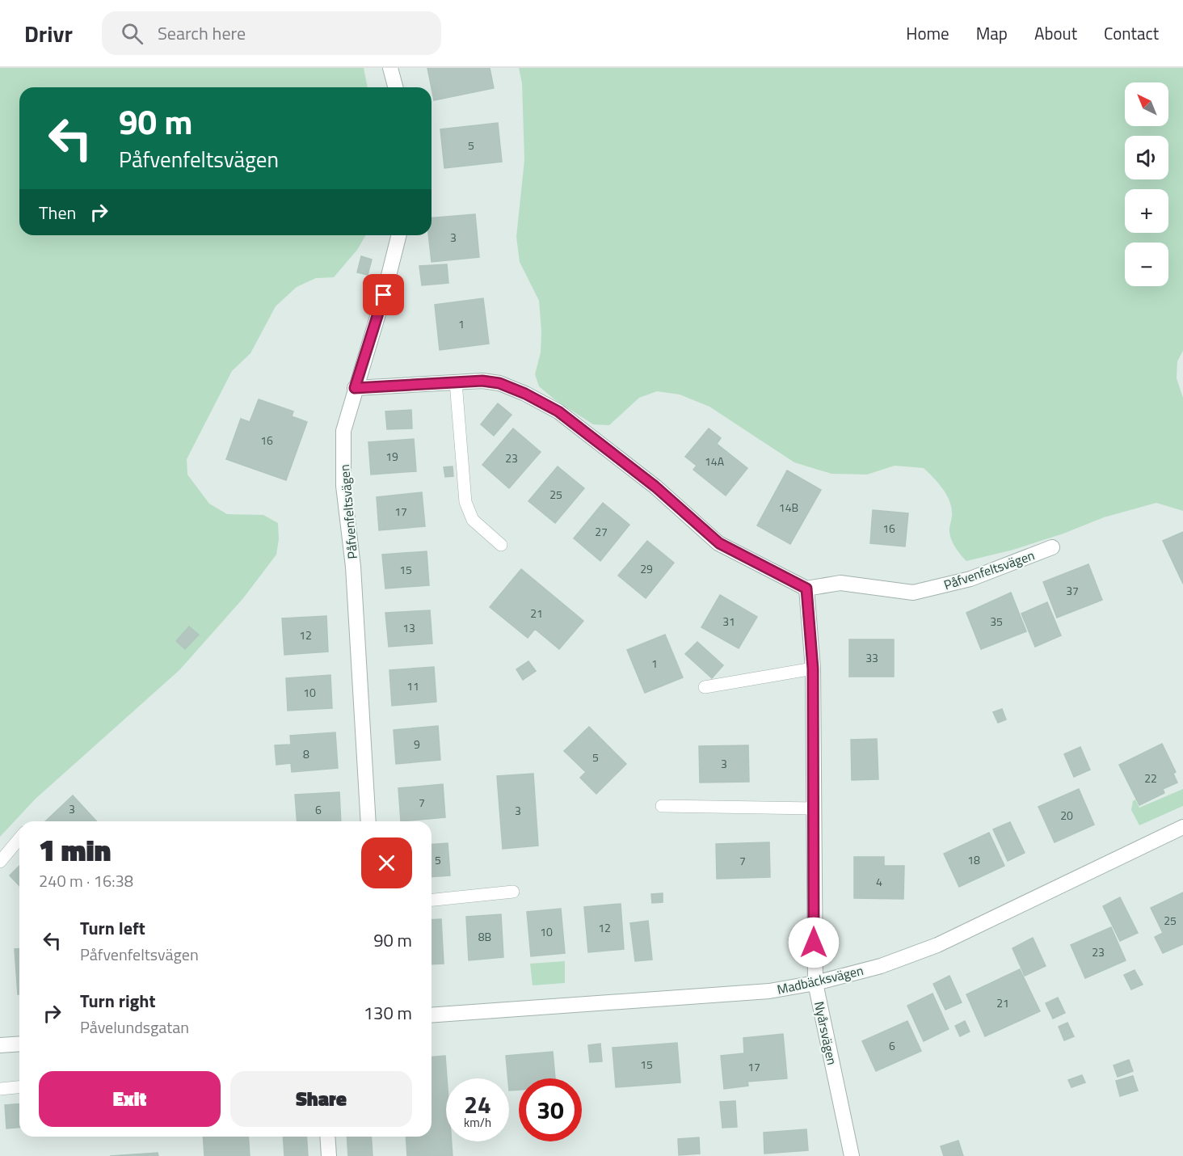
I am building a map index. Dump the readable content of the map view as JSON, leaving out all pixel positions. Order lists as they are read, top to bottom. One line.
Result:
{"streets":{"street":["Påfvenfeltsvägen","Madbäcksvägen","Nyårsvägen"]},"crossings":[["Påfvenfeltsvägen","Nyårsvägen"],["Madbäcksvägen","Nyårsvägen"]],"house_numbers":["5","3","1","16","19","23","14A","25","14B","17","16","27","29","15","37","21","31","35","13","12","33","1","11","10","9","8","5","3","22","7","3","6","3","20","5","18","7","4","25","12","10","8B","23","21","6","15","17"],"north":"top left","page":{"header":"Drivr","search":"Search here","nav":["Home","Map","About","Contact"],"map_buttons":["+","−"],"turn":["90 m","Påfvenfeltsvägen"],"then":"Then","heading":["1 min","240 m · 16:38"],"list":[{"name":"Turn left","note":"Påfvenfeltsvägen","value":"90 m"},{"name":"Turn right","note":"Påvelundsgatan","value":"130 m"}],"buttons":["Exit","Share"],"speed":"24 km/h","limit":"30"}}
